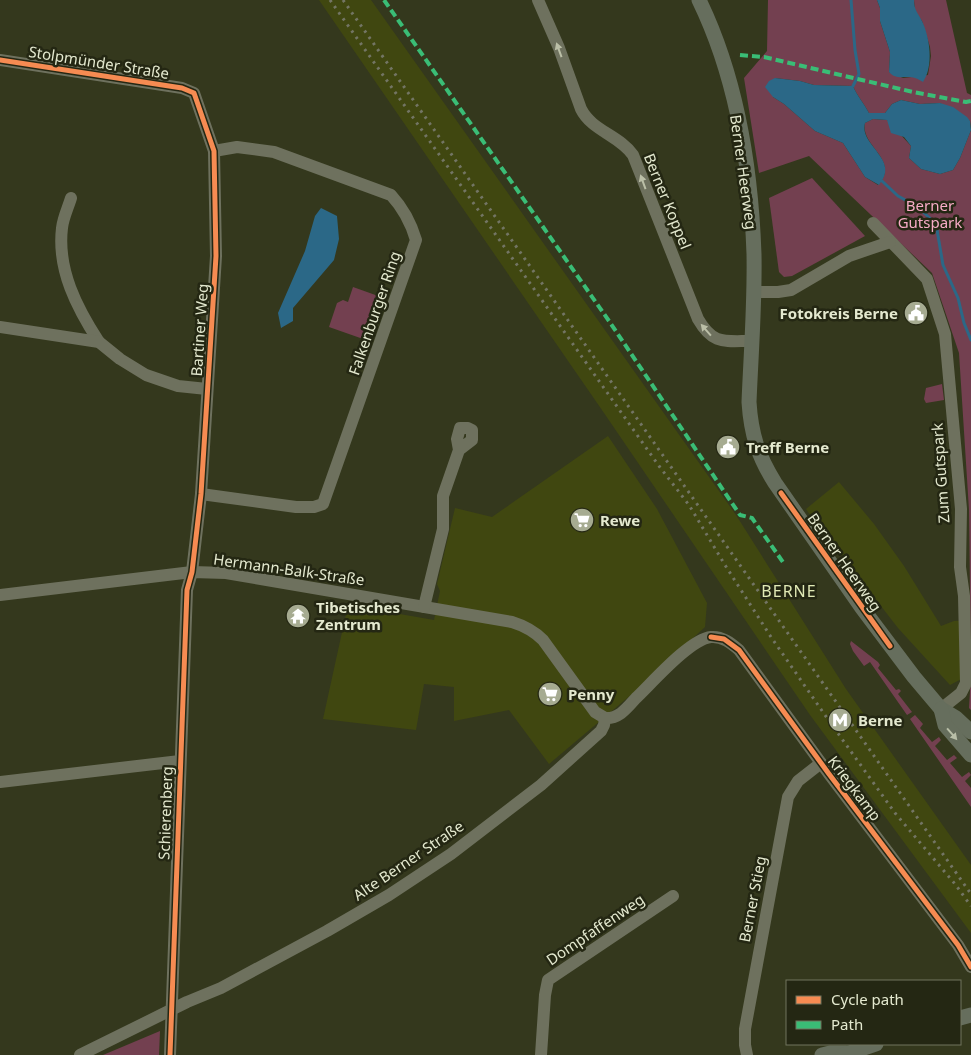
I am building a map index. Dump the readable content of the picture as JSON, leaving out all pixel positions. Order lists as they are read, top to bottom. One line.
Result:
{"streets":{"main road":["Berner Heerweg"],"street":["Stolpmünder Straße","Berner Koppel","Falkenburger Ring","Bartiner Weg","Zum Gutspark","Hermann-Balk-Straße","Kriegkamp","Schierenberg","Alte Berner Straße","Berner Stieg","Dompfaffenweg"]},"crossings":[["Stolpmünder Straße","Bartiner Weg"],["Berner Heerweg","Berner Koppel"],["Berner Heerweg","Zum Gutspark"],["Falkenburger Ring","Bartiner Weg"],["Bartiner Weg","Hermann-Balk-Straße"],["Bartiner Weg","Schierenberg"],["Hermann-Balk-Straße","Kriegkamp"],["Hermann-Balk-Straße","Schierenberg"],["Hermann-Balk-Straße","Alte Berner Straße"],["Kriegkamp","Alte Berner Straße"],["Kriegkamp","Berner Stieg"],["Schierenberg","Alte Berner Straße"]],"one_way":["Berner Koppel"],"districts":["BERNE"],"parks":["Berner Gutspark"],"places":{"public building":["Fotokreis Berne","Treff Berne"],"supermarket":["Rewe","Penny"],"temple":["Tibetisches Zentrum"],"metro station":["Berne"]},"legend":["Cycle path","Path"]}
